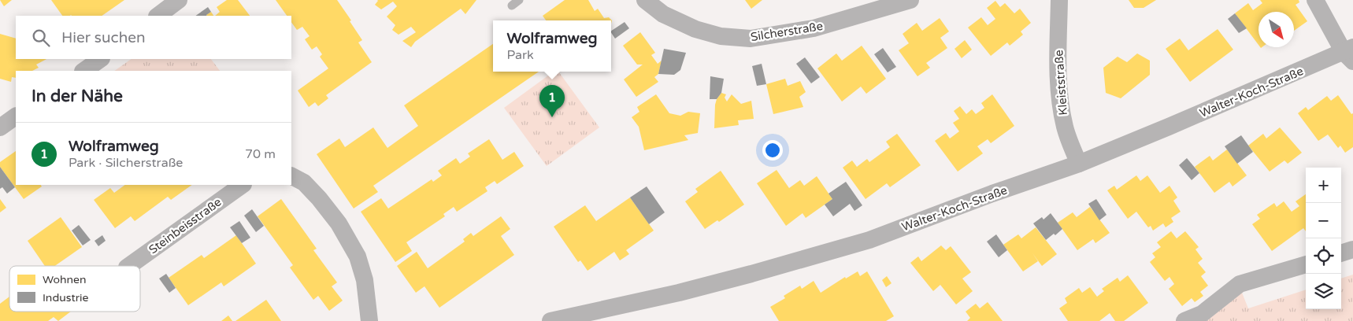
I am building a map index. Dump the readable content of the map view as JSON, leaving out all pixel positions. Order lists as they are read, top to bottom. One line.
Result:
{"streets":{"street":["Silcherstraße","Kleiststraße","Walter-Koch-Straße","Steinbeisstraße"]},"crossings":[["Kleiststraße","Walter-Koch-Straße"]],"legend":["Wohnen","Industrie"],"north":"bottom right","page":{"search":"Hier suchen","popup":["Wolframweg","Park"],"heading":"In der Nähe","pins":"1","list":[{"mark":"1","name":"Wolframweg","note":"Park · Silcherstraße","value":"70 m"}],"map_buttons":["+","−"]}}
